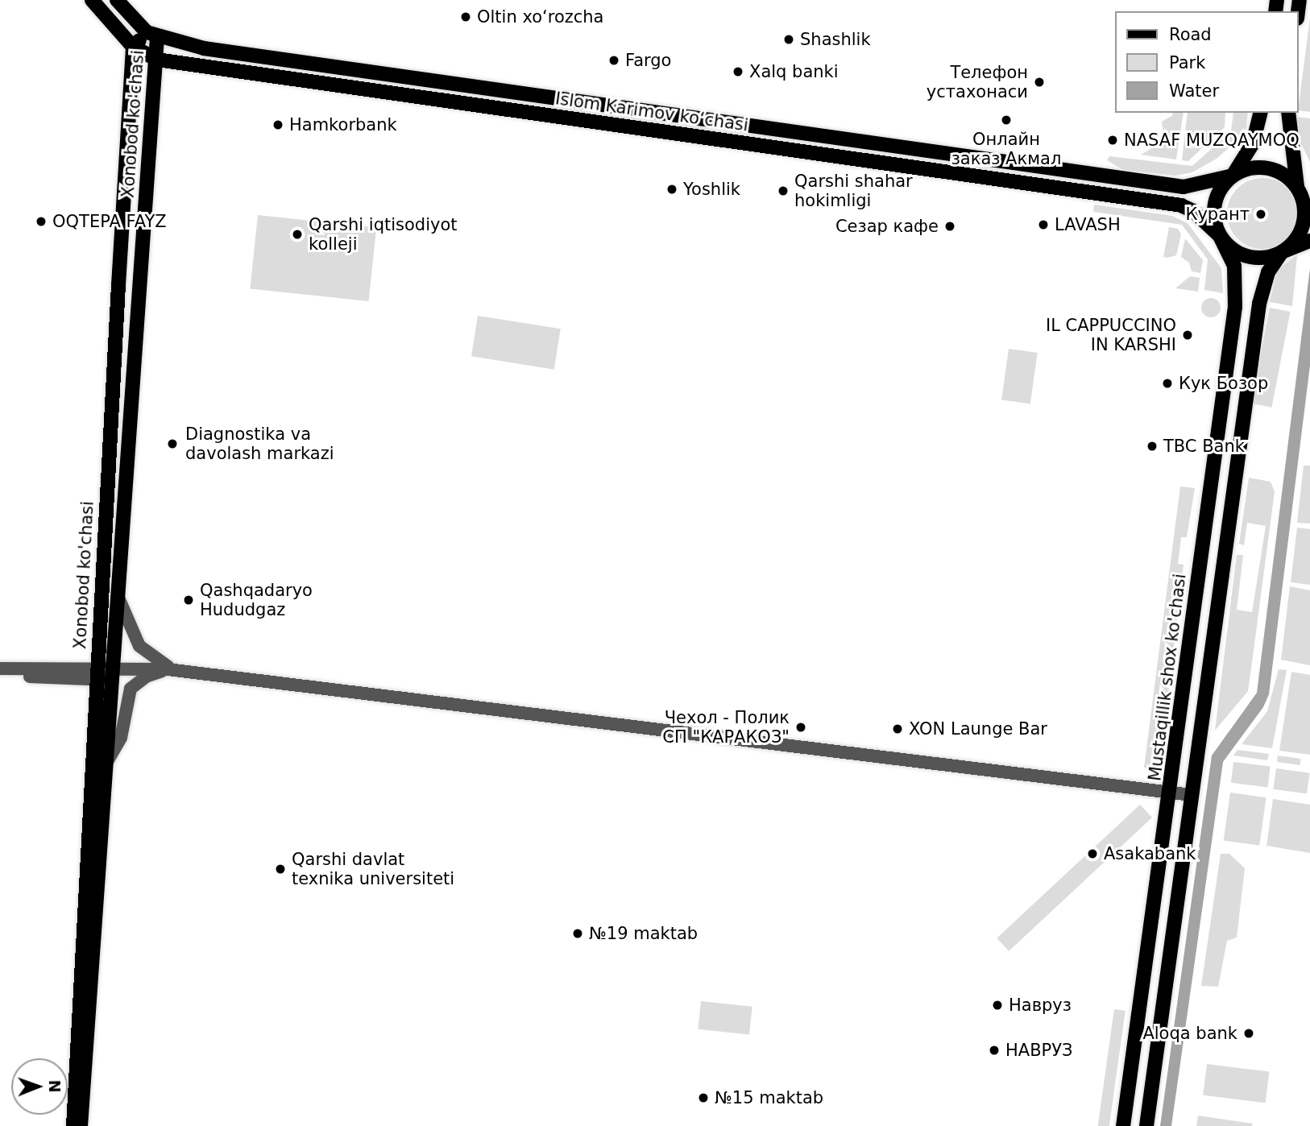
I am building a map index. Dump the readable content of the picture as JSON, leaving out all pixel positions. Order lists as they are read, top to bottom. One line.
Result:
{"streets":{"main road":["Islom Karimov ko‘chasi","Xonobod ko'chasi","Mustaqillik shox ko'chasi"]},"crossings":[["Islom Karimov ko‘chasi","Xonobod ko'chasi"],["Islom Karimov ko‘chasi","Mustaqillik shox ko'chasi"]],"places":["Oltin xo‘rozcha","Shashlik","Fargo","Xalq banki","Телефон устахонаси","Онлайн заказ Акмал","Hamkorbank","NASAF MUZQAYMOQ","Yoshlik","Qarshi shahar hokimligi","Курант","OQTEPA FAYZ","LAVASH","Сезар кафе","Qarshi iqtisodiyot kolleji","IL CAPPUCCINO IN KARSHI","Кук Бозор","Diagnostika va davolash markazi","TBC Bank","Qashqadaryo Hududgaz","Чехол - Полик СП \"КАРАКОЗ\"","XON Launge Bar","Asakabank","Qarshi davlat texnika universiteti","№19 maktab","Навруз","Aloqa bank","НАВРУЗ","№15 maktab"],"legend":["Road","Park","Water"],"north":"right"}
